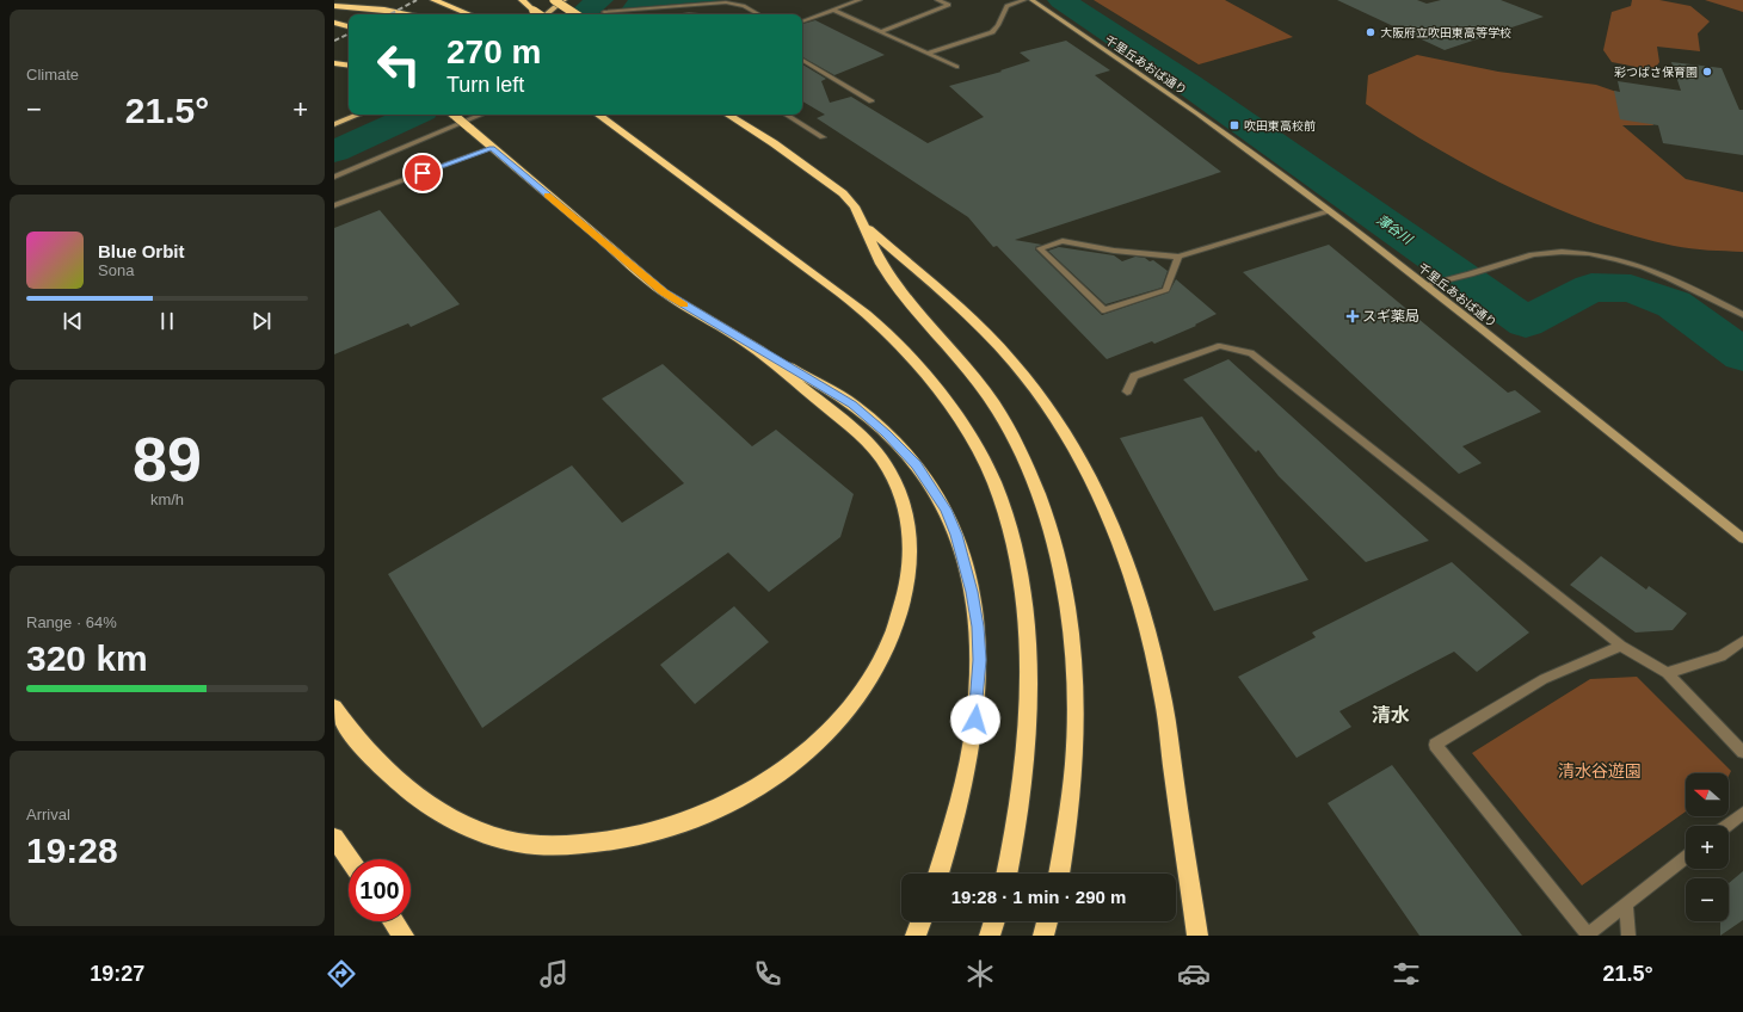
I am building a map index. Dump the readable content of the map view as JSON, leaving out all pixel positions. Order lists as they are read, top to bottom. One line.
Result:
{"streets":{"street":["千里丘あおば通り"]},"districts":["清水"],"water":["薄谷川"],"parks":["清水谷遊園"],"places":{"other":["大阪府立吹田東高等学校","彩つばさ保育園"],"transit":["吹田東高校前"],"health":["スギ薬局"]},"north":"left","page":{"tile":["Climate",["89","km/h"],["Range · 64%","320 km"],["Arrival","19:28"]],"turn":["270 m","Turn left"],"heat":["−","21.5°","+"],"song":["Blue Orbit","Sona"],"map_buttons":["+","−"],"limit":"100","trip":"19:28 · 1 min · 290 m","tabs":["19:27","21.5°"]}}
